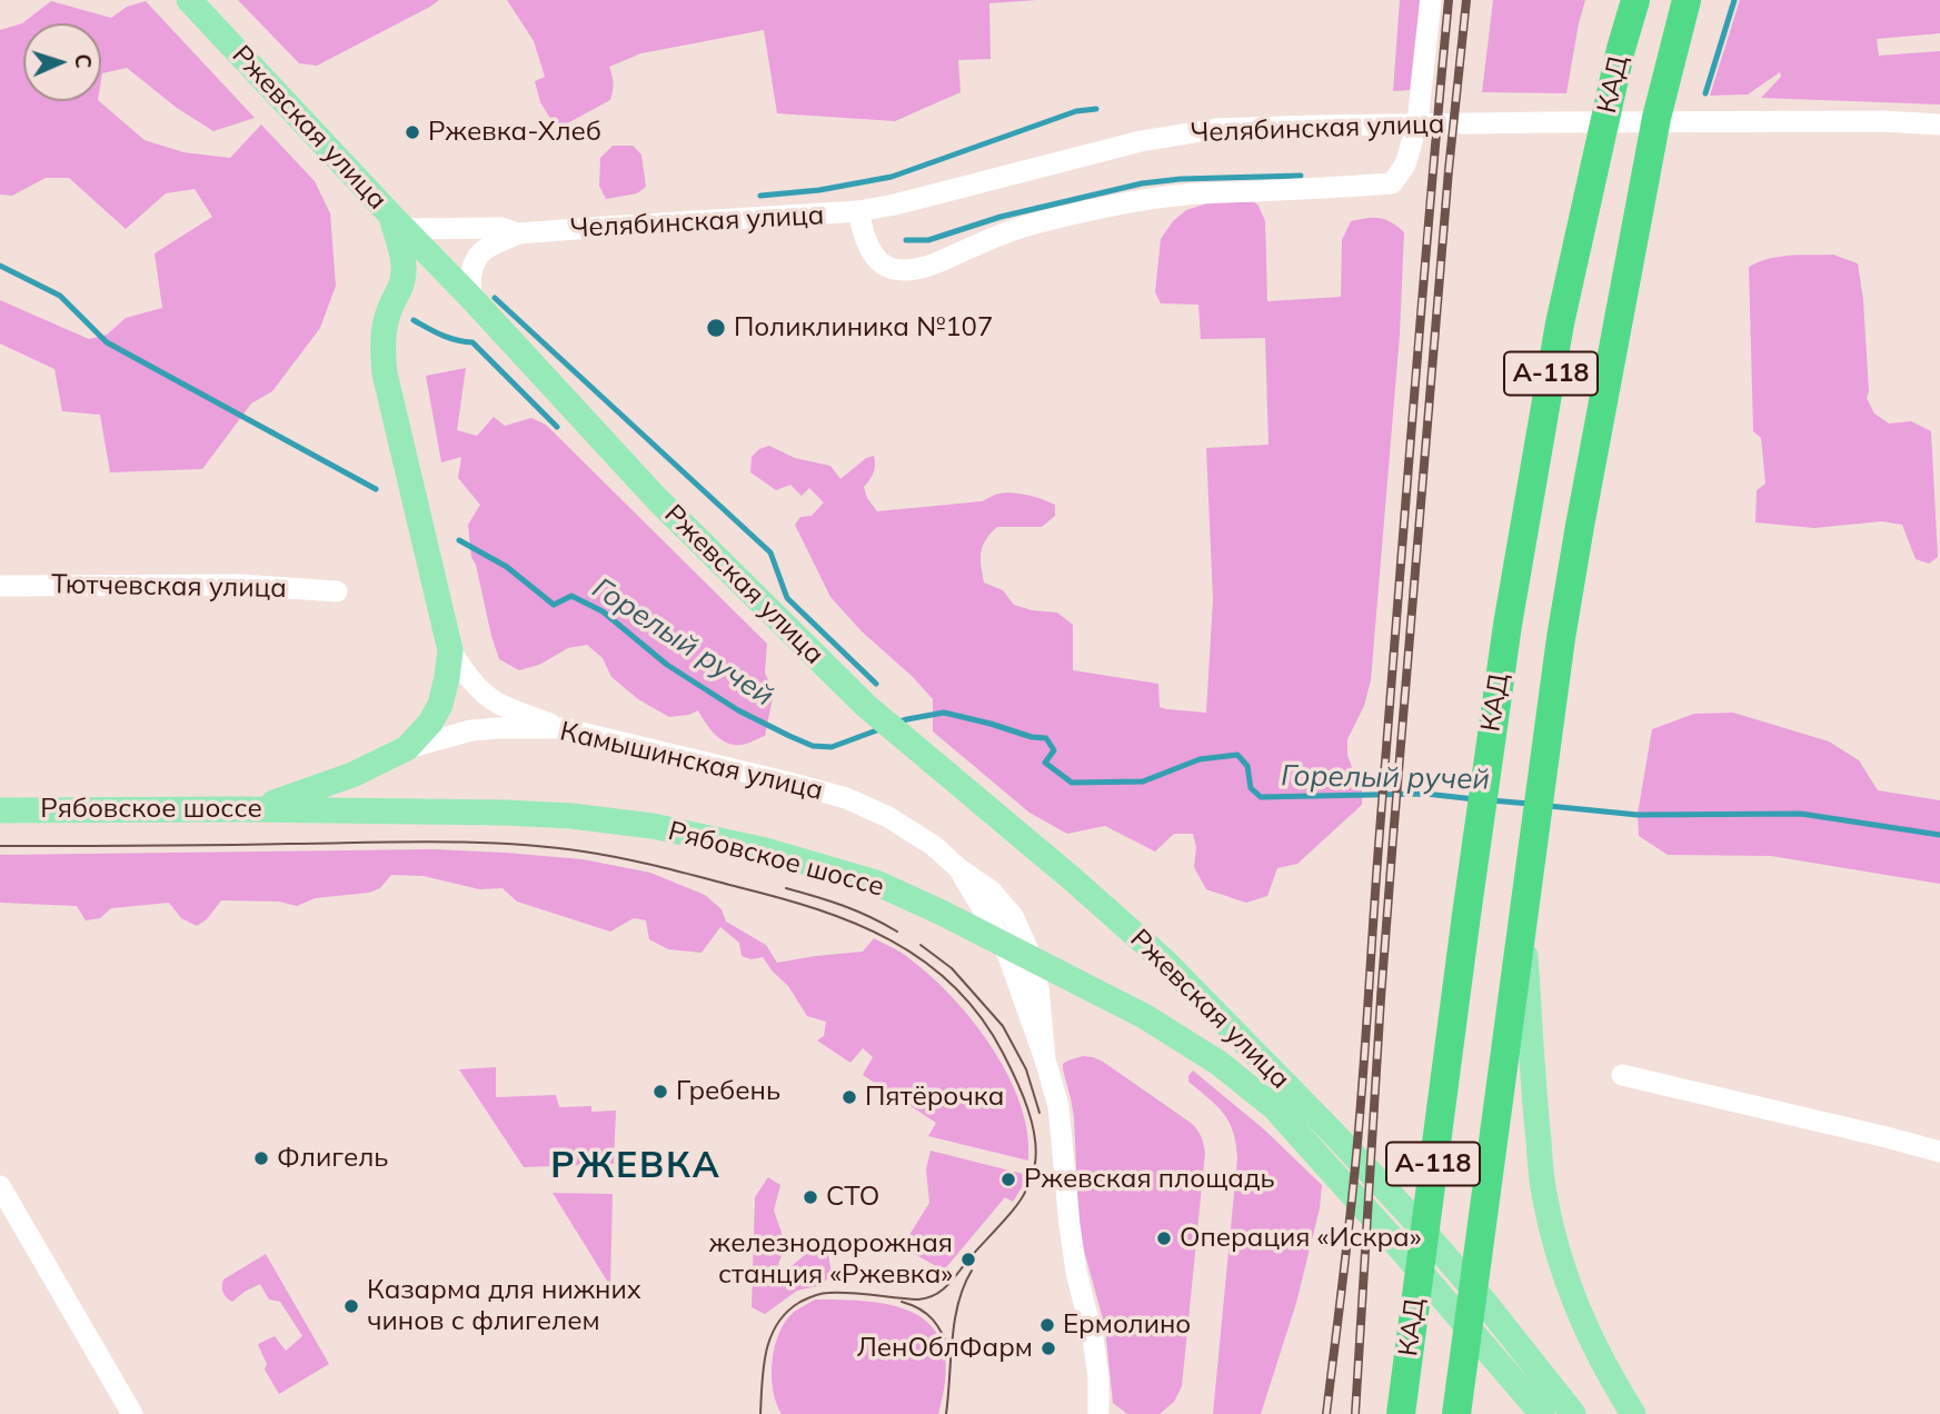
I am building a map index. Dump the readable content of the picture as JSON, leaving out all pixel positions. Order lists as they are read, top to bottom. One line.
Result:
{"streets":{"highway":["КАД","А-118"],"main road":["Ржевская улица","Рябовское шоссе"],"street":["Челябинская улица","Тютчевская улица","Камышинская улица"]},"crossings":[["Ржевская улица","Челябинская улица"]],"districts":["РЖЕВКА"],"water":["Горелый ручей"],"places":["Ржевка-Хлеб","Поликлиника №107","Гребень","Пятёрочка","Флигель","Ржевская площадь","СТО","Операция «Искра»","железнодорожная станция «Ржевка»","Казарма для нижних чинов с флигелем","Ермолино","ЛенОблФарм"],"north":"right"}
